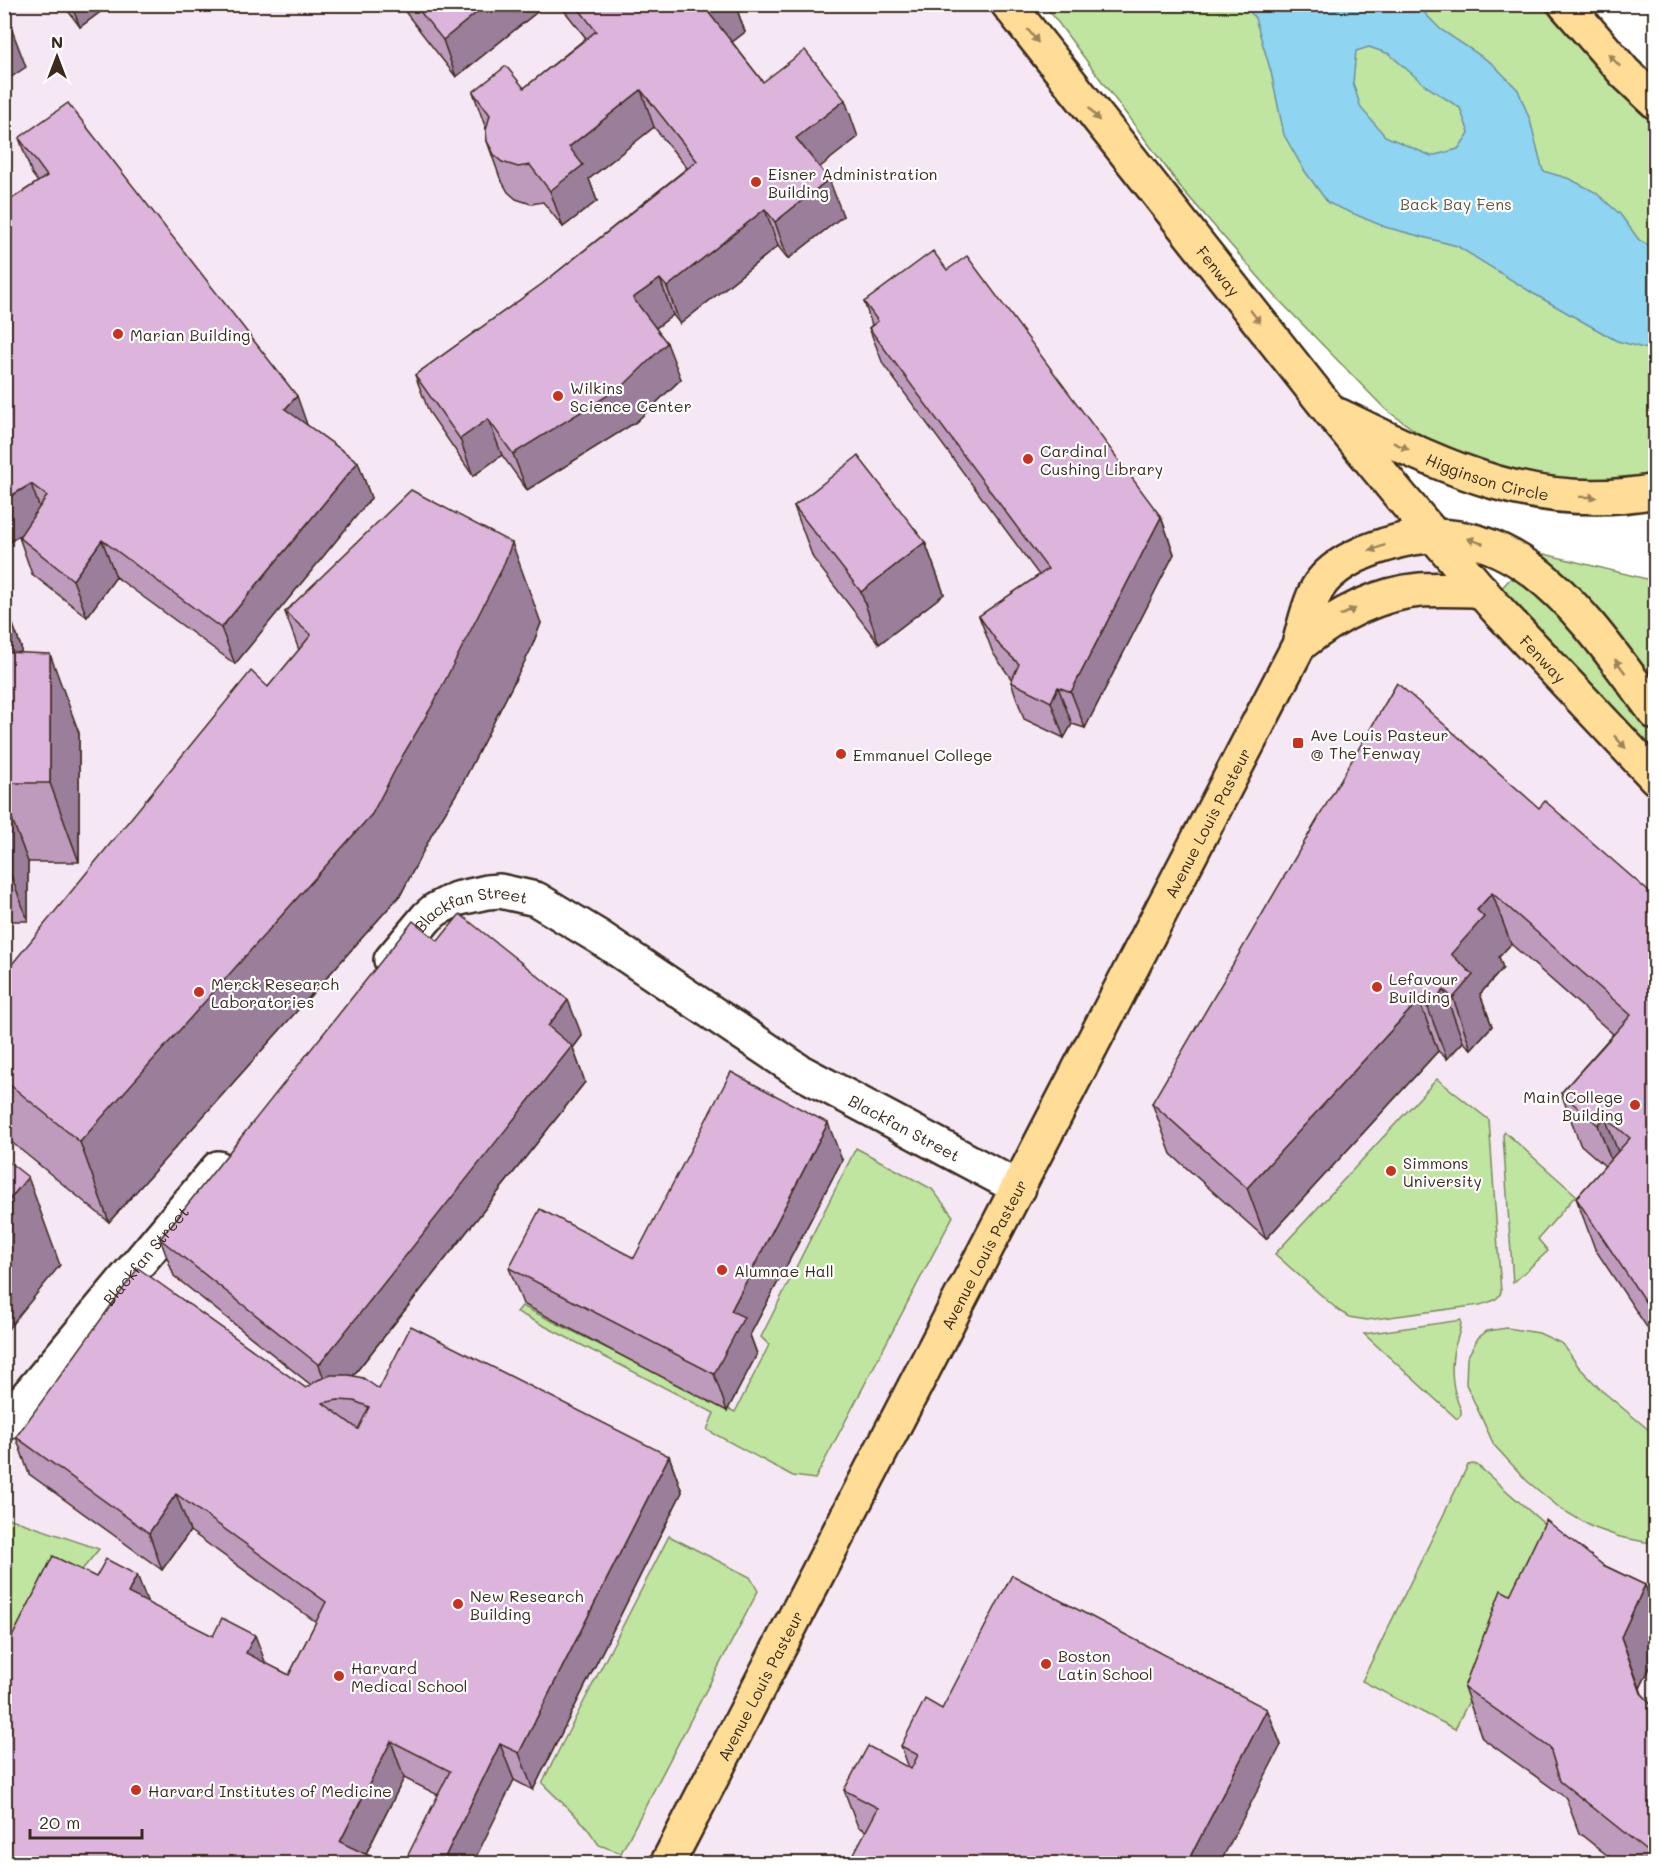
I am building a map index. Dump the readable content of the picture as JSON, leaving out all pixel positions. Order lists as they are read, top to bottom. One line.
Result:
{"streets":{"main road":["Fenway","Higginson Circle","Avenue Louis Pasteur"],"street":["Blackfan Street"]},"crossings":[["Fenway","Higginson Circle"],["Fenway","Avenue Louis Pasteur"],["Avenue Louis Pasteur","Blackfan Street"]],"one_way":["Fenway","Higginson Circle"],"parks":["Back Bay Fens"],"places":{"other":["Eisner Administration Building","Marian Building","Wilkins Science Center","Cardinal Cushing Library","Emmanuel College","Lefavour Building","Merck Research Laboratories","Main College Building","Simmons University","Alumnae Hall","New Research Building","Boston Latin School","Harvard Medical School","Harvard Institutes of Medicine"],"transit":["Ave Louis Pasteur @ The Fenway"]},"scale_bar":"20 m","north":"top"}
